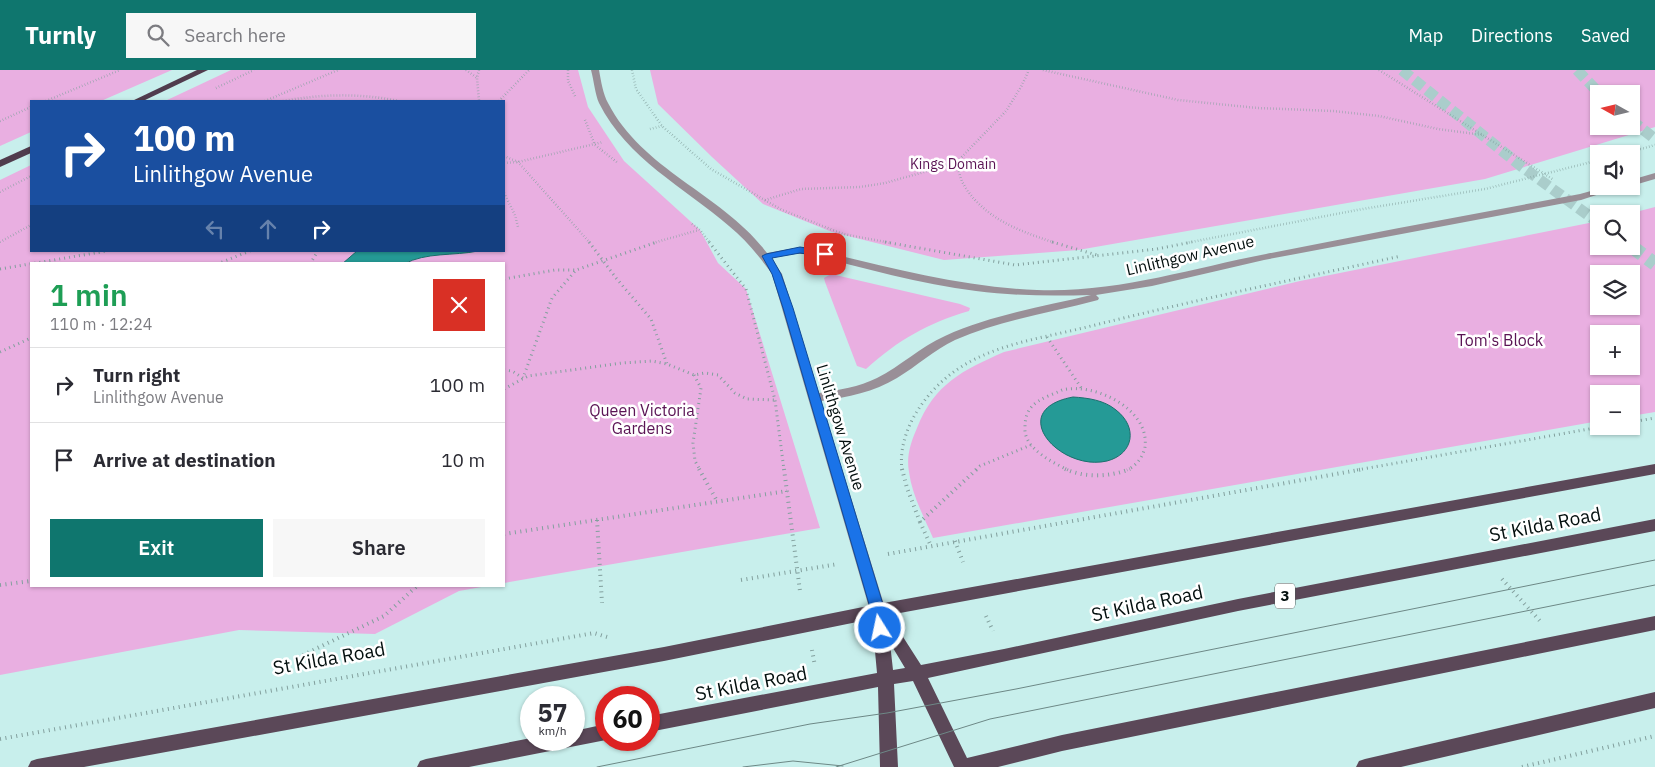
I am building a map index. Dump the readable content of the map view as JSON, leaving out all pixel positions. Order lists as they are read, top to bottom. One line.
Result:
{"streets":{"main road":["St Kilda Road","3"],"street":["Linlithgow Avenue"]},"crossings":[["Linlithgow Avenue","St Kilda Road"]],"parks":["Kings Domain","Tom's Block","Queen Victoria Gardens"],"north":"left","page":{"header":"Turnly","search":"Search here","nav":["Map","Directions","Saved"],"map_buttons":["+","−"],"turn":["100 m","Linlithgow Avenue"],"heading":["1 min","110 m · 12:24"],"list":[{"name":"Turn right","note":"Linlithgow Avenue","value":"100 m"},{"name":"Arrive at destination","value":"10 m"}],"buttons":["Exit","Share"],"speed":"57 km/h","limit":"60"}}
